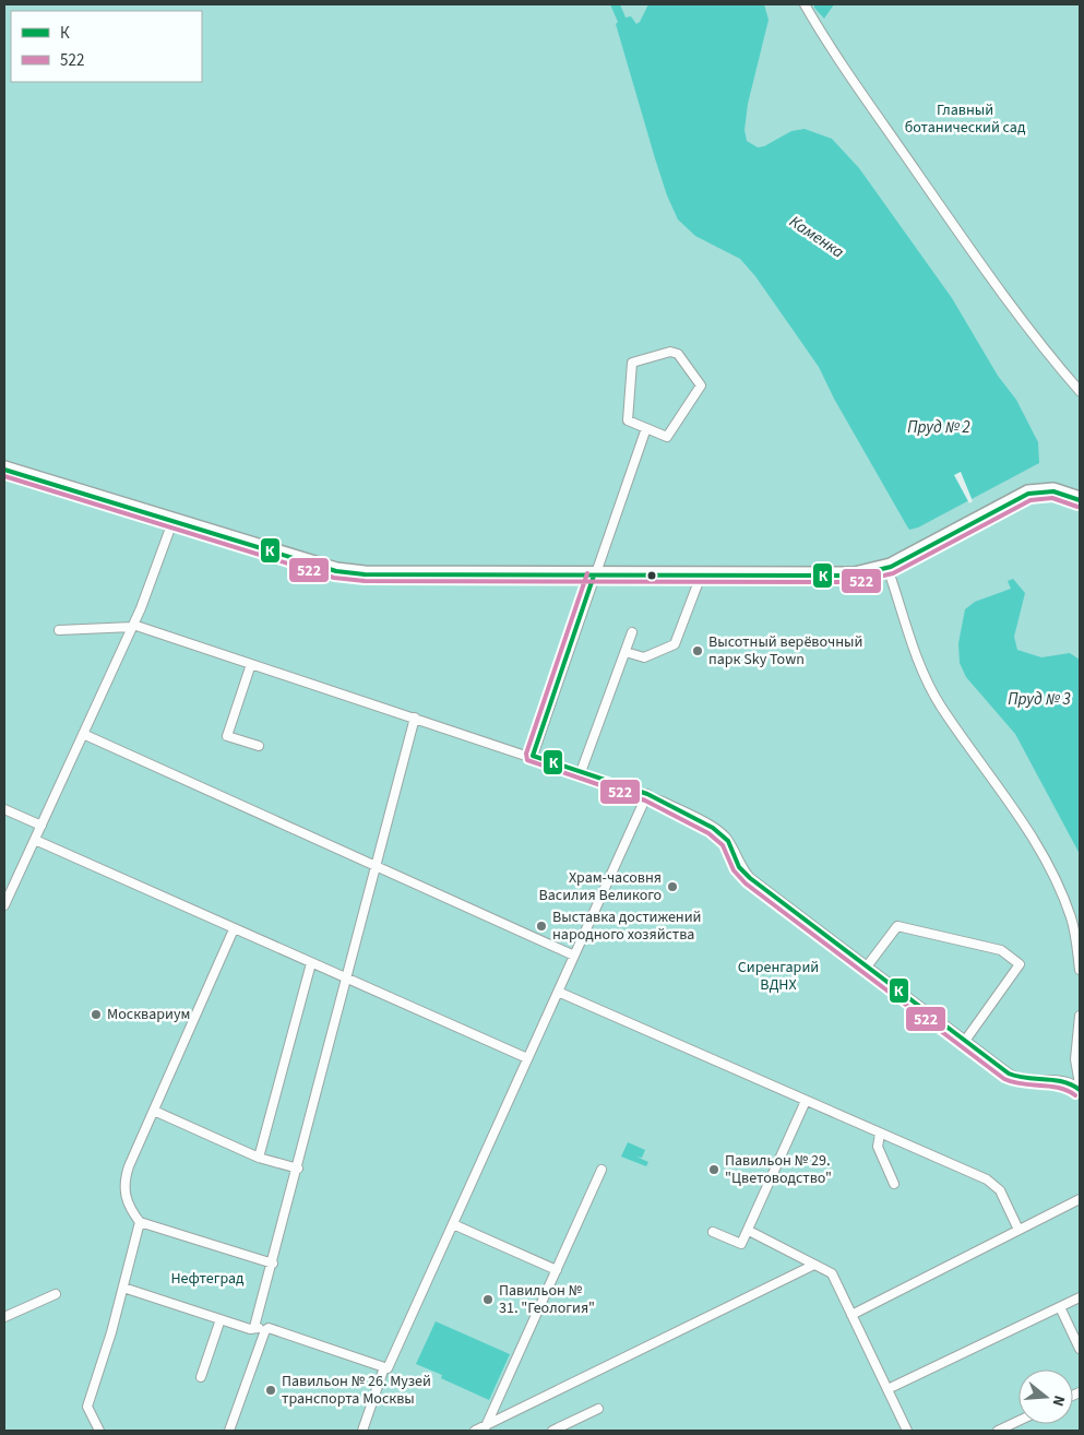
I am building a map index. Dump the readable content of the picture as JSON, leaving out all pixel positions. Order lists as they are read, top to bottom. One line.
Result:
{"water":["Каменка","Пруд № 2","Пруд № 3"],"parks":["Главный ботанический сад","Сиренгарий ВДНХ","Нефтеград"],"places":["Высотный верёвочный парк Sky Town","Храм-часовня Василия Великого","Выставка достижений народного хозяйства","Москвариум","Павильон № 29. \"Цветоводство\"","Павильон № 31. \"Геология\"","Павильон № 26. Музей транспорта Москвы"],"lines":["transit line К","transit line 522"],"legend":["К","522"],"north":"right"}
